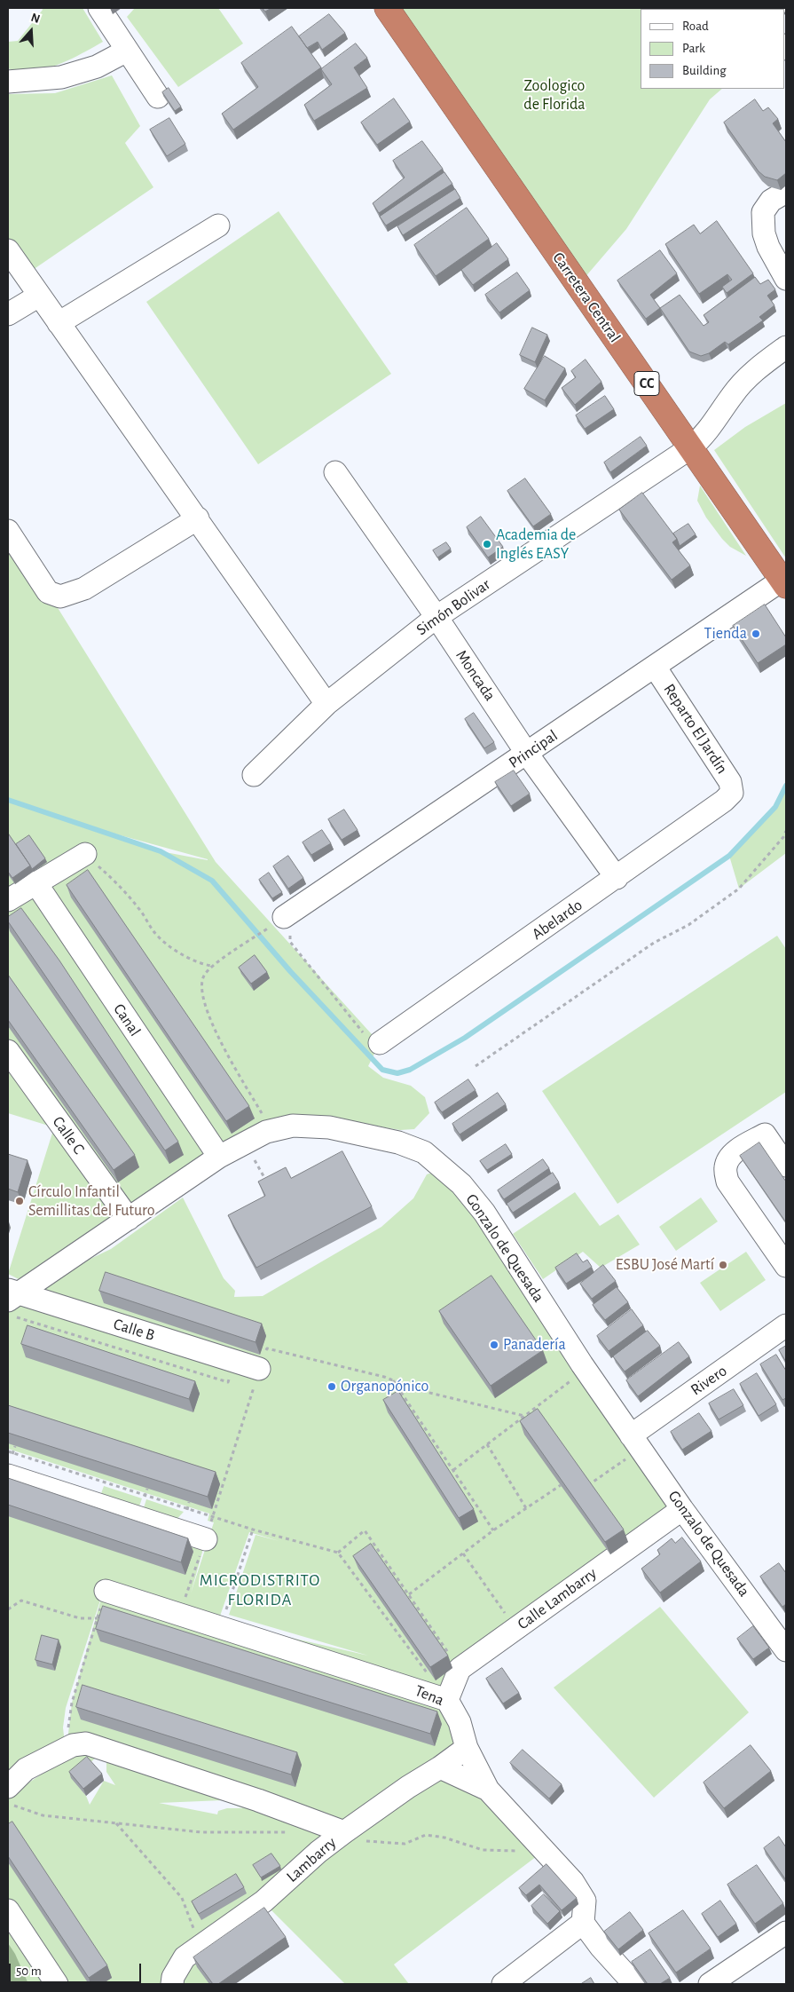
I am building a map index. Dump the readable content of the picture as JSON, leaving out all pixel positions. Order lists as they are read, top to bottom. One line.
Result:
{"streets":{"highway":["Carretera Central","CC"],"street":["Simón Bolivar","Moncada","Reparto El Jardín","Principal","Abelardo","Canal","Calle C","Gonzalo de Quesada","Calle B","Rivero","Calle Lambarry","Tena","Lambarry"]},"crossings":[["Carretera Central","Simón Bolivar"],["Carretera Central","Principal"],["Simón Bolivar","Moncada"],["Moncada","Principal"],["Moncada","Abelardo"],["Reparto El Jardín","Principal"],["Reparto El Jardín","Abelardo"],["Canal","Gonzalo de Quesada"],["Calle C","Gonzalo de Quesada"],["Gonzalo de Quesada","Calle B"],["Gonzalo de Quesada","Rivero"],["Gonzalo de Quesada","Calle Lambarry"],["Tena","Lambarry"]],"districts":["MICRODISTRITO FLORIDA"],"parks":["Zoologico de Florida"],"places":["Academia de Inglés EASY","Tienda","Círculo Infantil Semillitas del Futuro","ESBU José Martí","Panadería","Organopónico"],"legend":["Road","Park","Building"],"scale_bar":"50 m","north":"top"}
